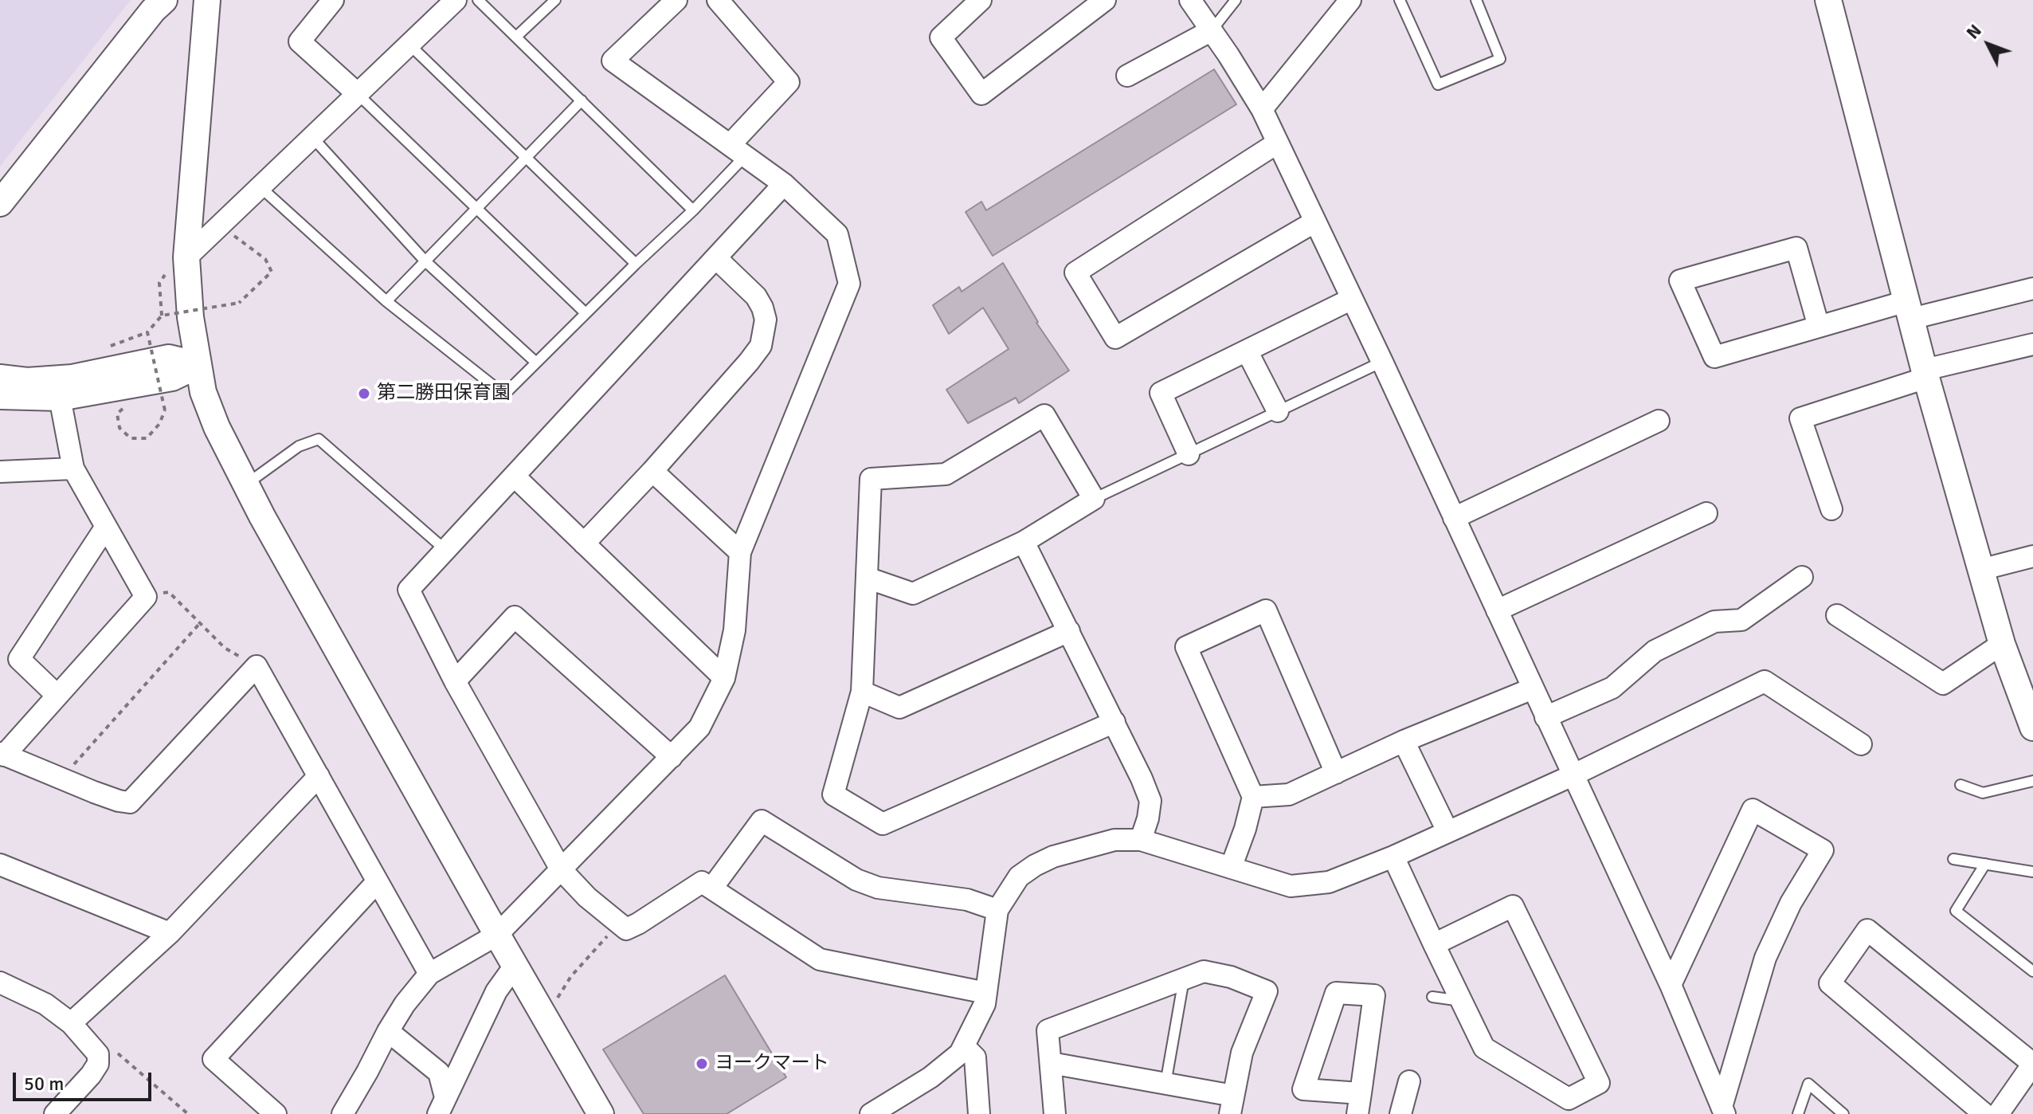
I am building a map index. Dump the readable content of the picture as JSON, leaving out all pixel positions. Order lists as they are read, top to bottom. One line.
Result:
{"places":["第二勝田保育園","ヨークマート"],"scale_bar":"50 m","north":"top left"}
